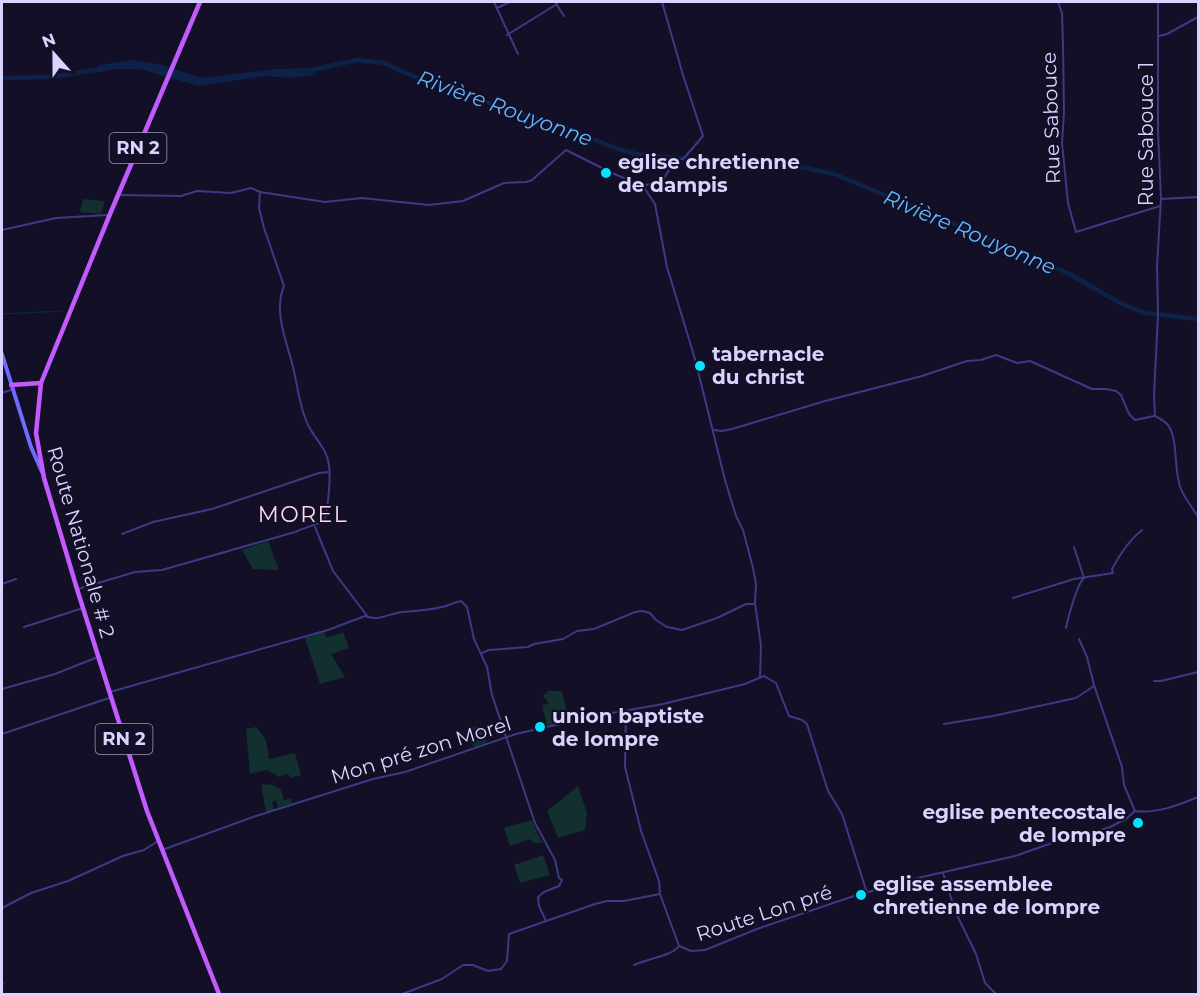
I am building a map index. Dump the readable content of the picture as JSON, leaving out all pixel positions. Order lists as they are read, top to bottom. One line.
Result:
{"streets":{"main road":["RN 2","Route Nationale # 2"],"street":["Rue Sabouce","Rue Sabouce 1","Mon pré zon Morel","Route Lon pré"]},"crossings":[["Rue Sabouce","Rue Sabouce 1"],["Route Nationale # 2","Mon pré zon Morel"],["Mon pré zon Morel","Route Lon pré"]],"districts":["MOREL"],"water":["Rivière Rouyonne"],"places":["eglise chretienne de dampis","tabernacle du christ","union baptiste de lompre","eglise pentecostale de lompre","eglise assemblee chretienne de lompre"],"north":"top"}
